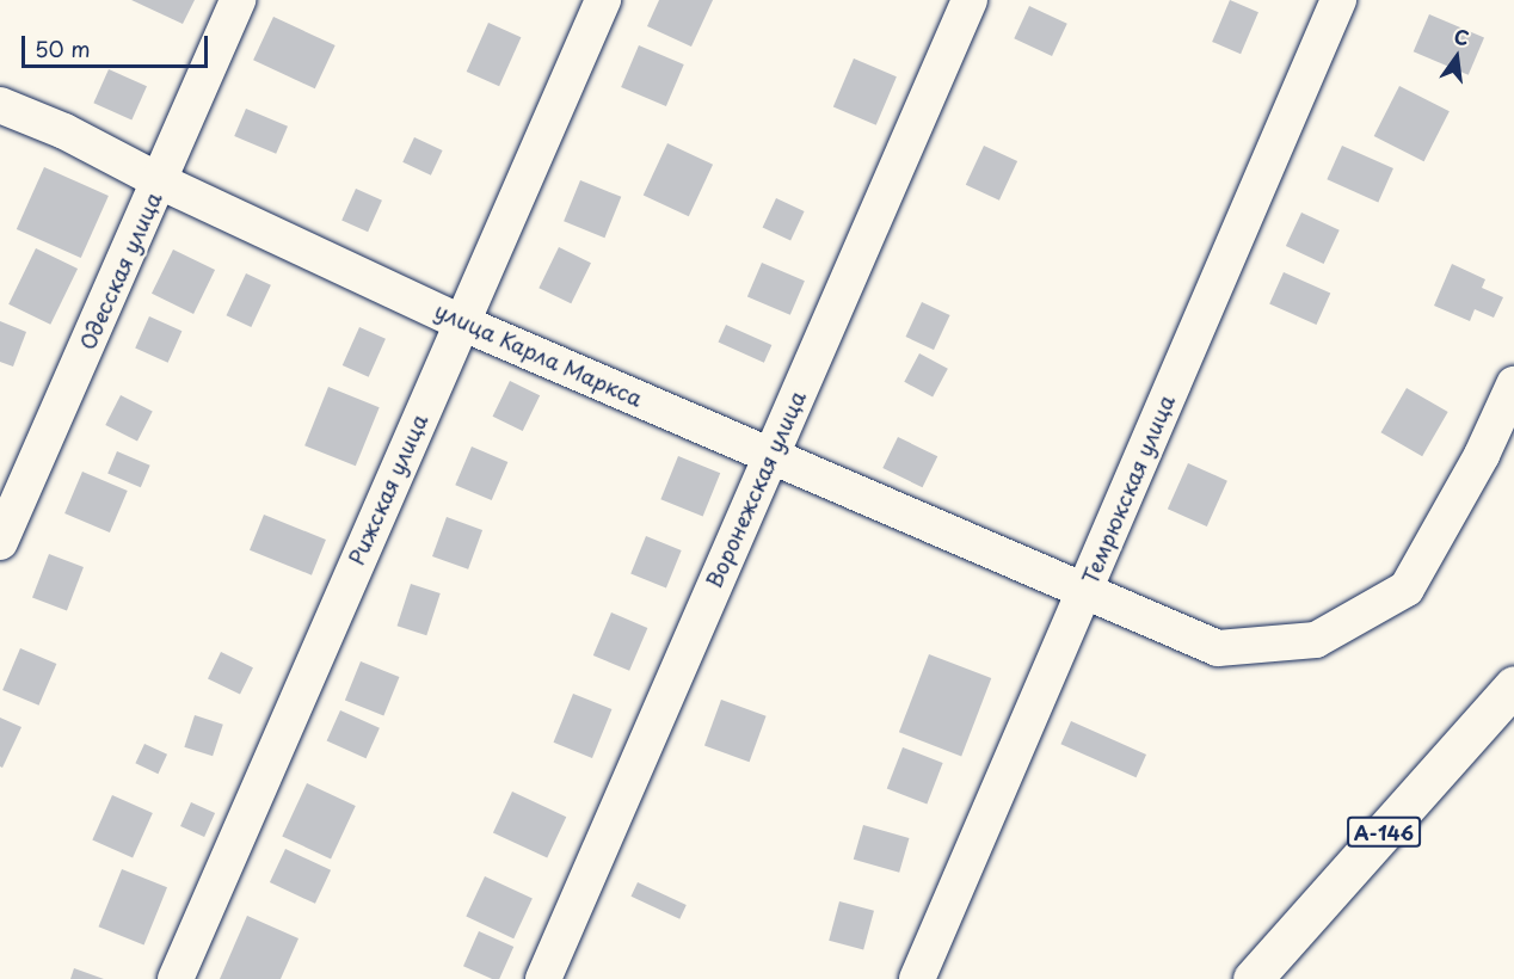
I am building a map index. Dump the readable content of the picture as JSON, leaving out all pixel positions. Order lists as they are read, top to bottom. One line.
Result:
{"streets":{"highway":["А-146"],"street":["Одесская улица","улица Карла Маркса","Рижская улица","Воронежская улица","Темрюкская улица"]},"crossings":[["Одесская улица","улица Карла Маркса"],["улица Карла Маркса","Рижская улица"],["улица Карла Маркса","Воронежская улица"],["улица Карла Маркса","Темрюкская улица"]],"scale_bar":"50 m","north":"top"}
